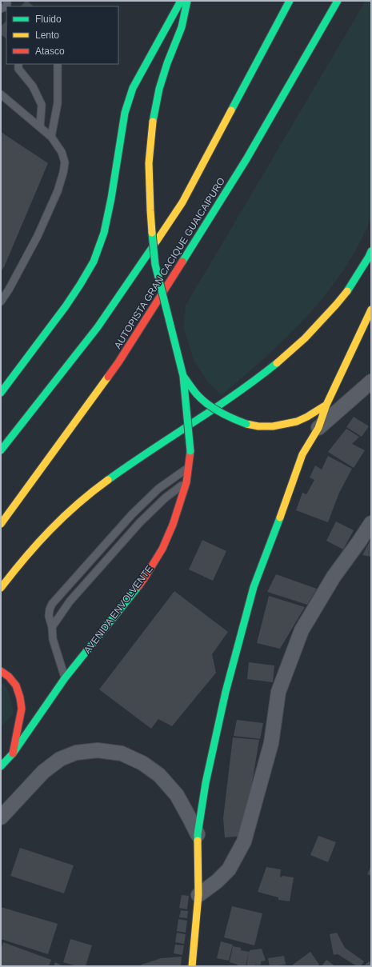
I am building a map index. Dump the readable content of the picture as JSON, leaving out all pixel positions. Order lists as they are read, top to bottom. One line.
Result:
{"streets":{"main road":["AUTOPISTA GRAN CACIQUE GUAICAIPURO","AVENIDA ENVOLVENTE"]},"legend":["Fluido","Lento","Atasco"]}
